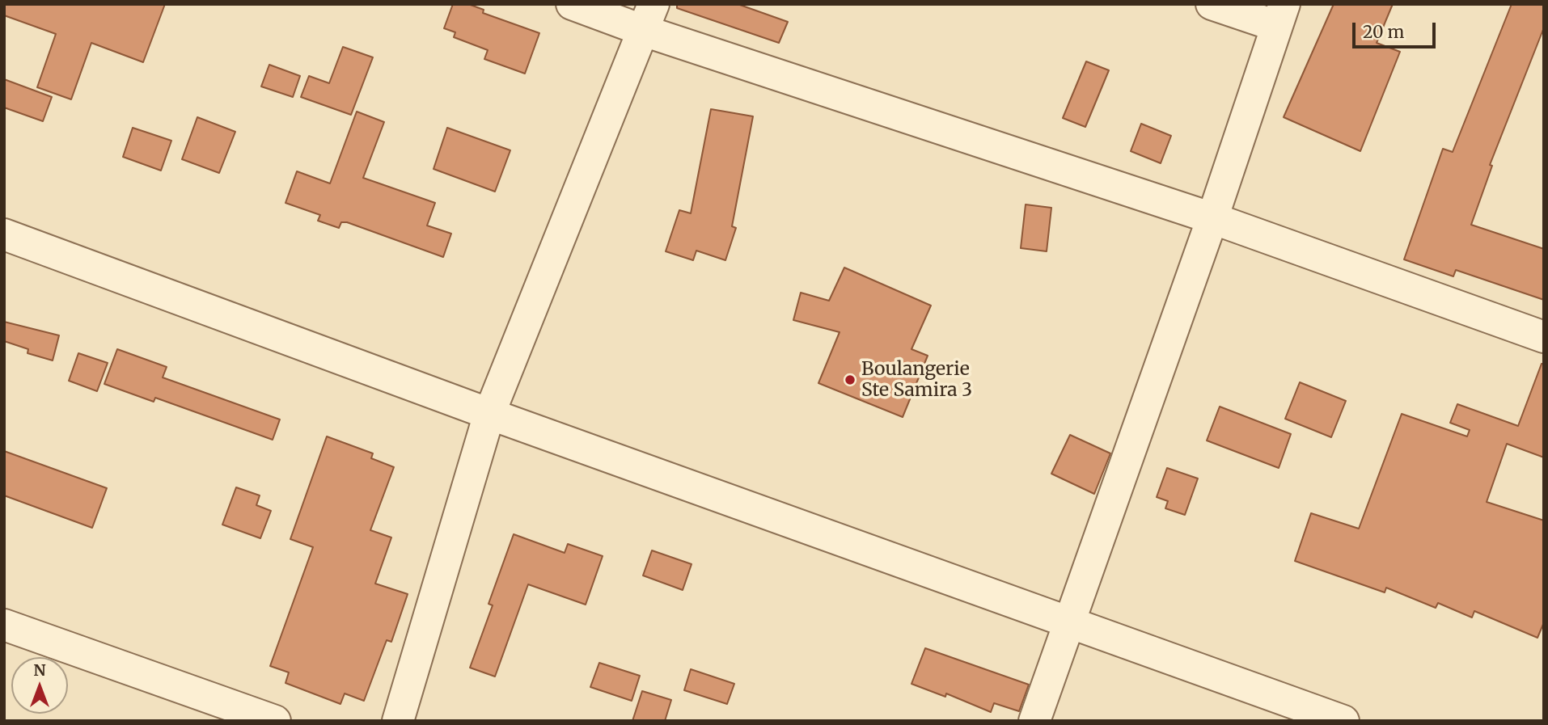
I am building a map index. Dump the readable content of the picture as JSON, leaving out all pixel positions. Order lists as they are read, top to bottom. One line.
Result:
{"places":["Boulangerie Ste Samira 3"],"scale_bar":"20 m","north":"top"}
